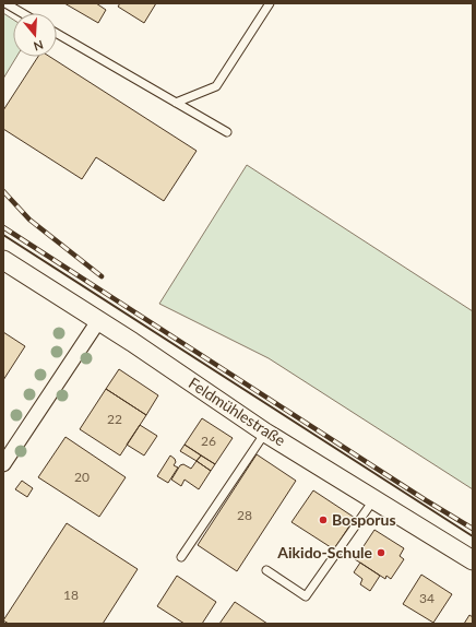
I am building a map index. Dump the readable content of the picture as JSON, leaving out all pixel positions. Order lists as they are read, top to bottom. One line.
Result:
{"streets":{"street":["Feldmühlestraße"]},"places":["Bosporus","Aikido-Schule"],"house_numbers":["22","26","20","28","18","34"],"north":"bottom"}
